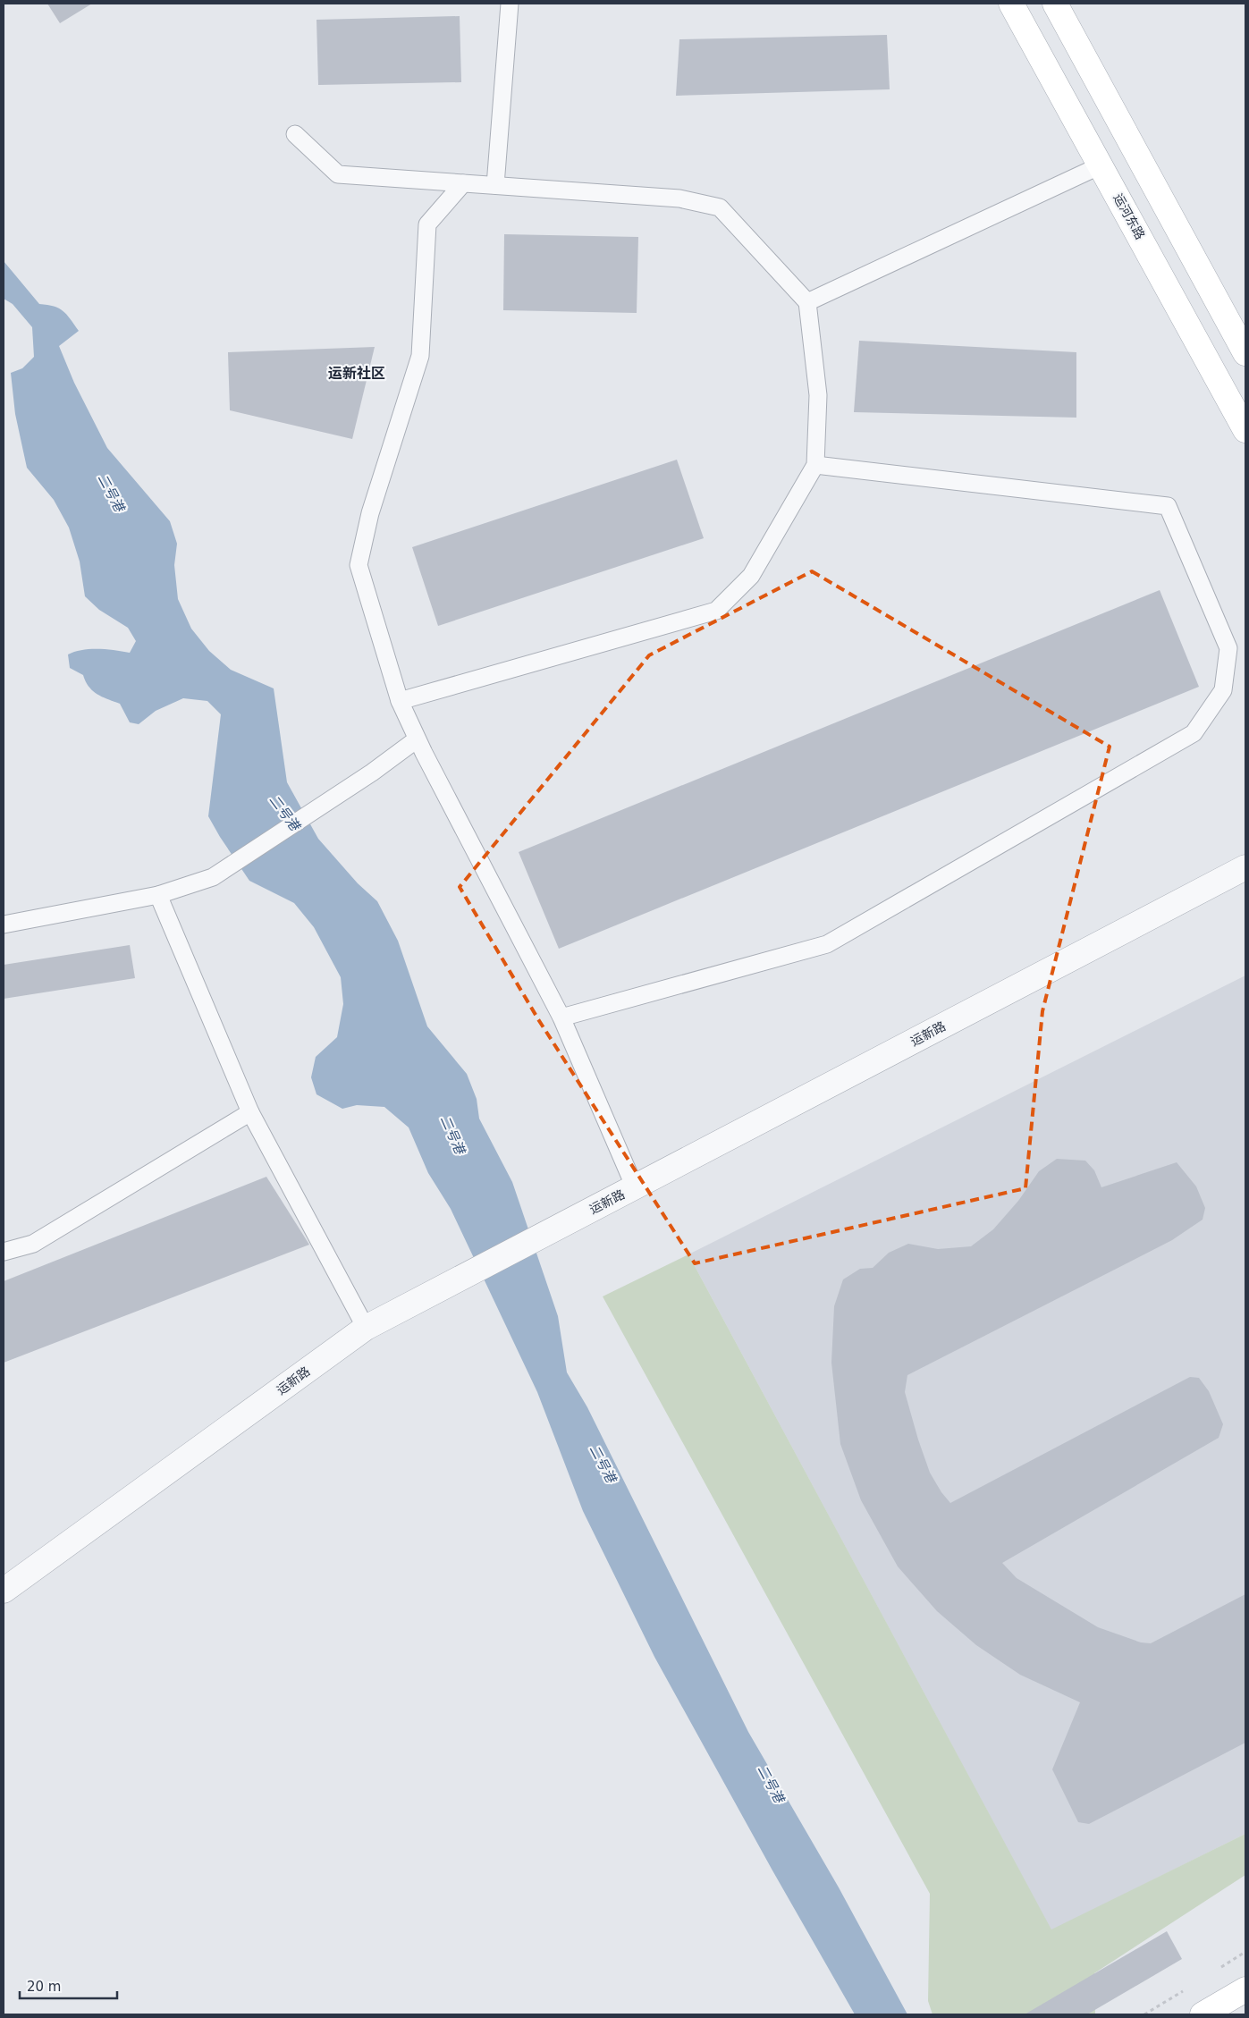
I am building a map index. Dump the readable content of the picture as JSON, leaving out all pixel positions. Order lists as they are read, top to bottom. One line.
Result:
{"streets":{"main road":["运河东路"],"street":["运新路"]},"districts":["运新社区"],"water":["二号港"],"scale_bar":"20 m"}
